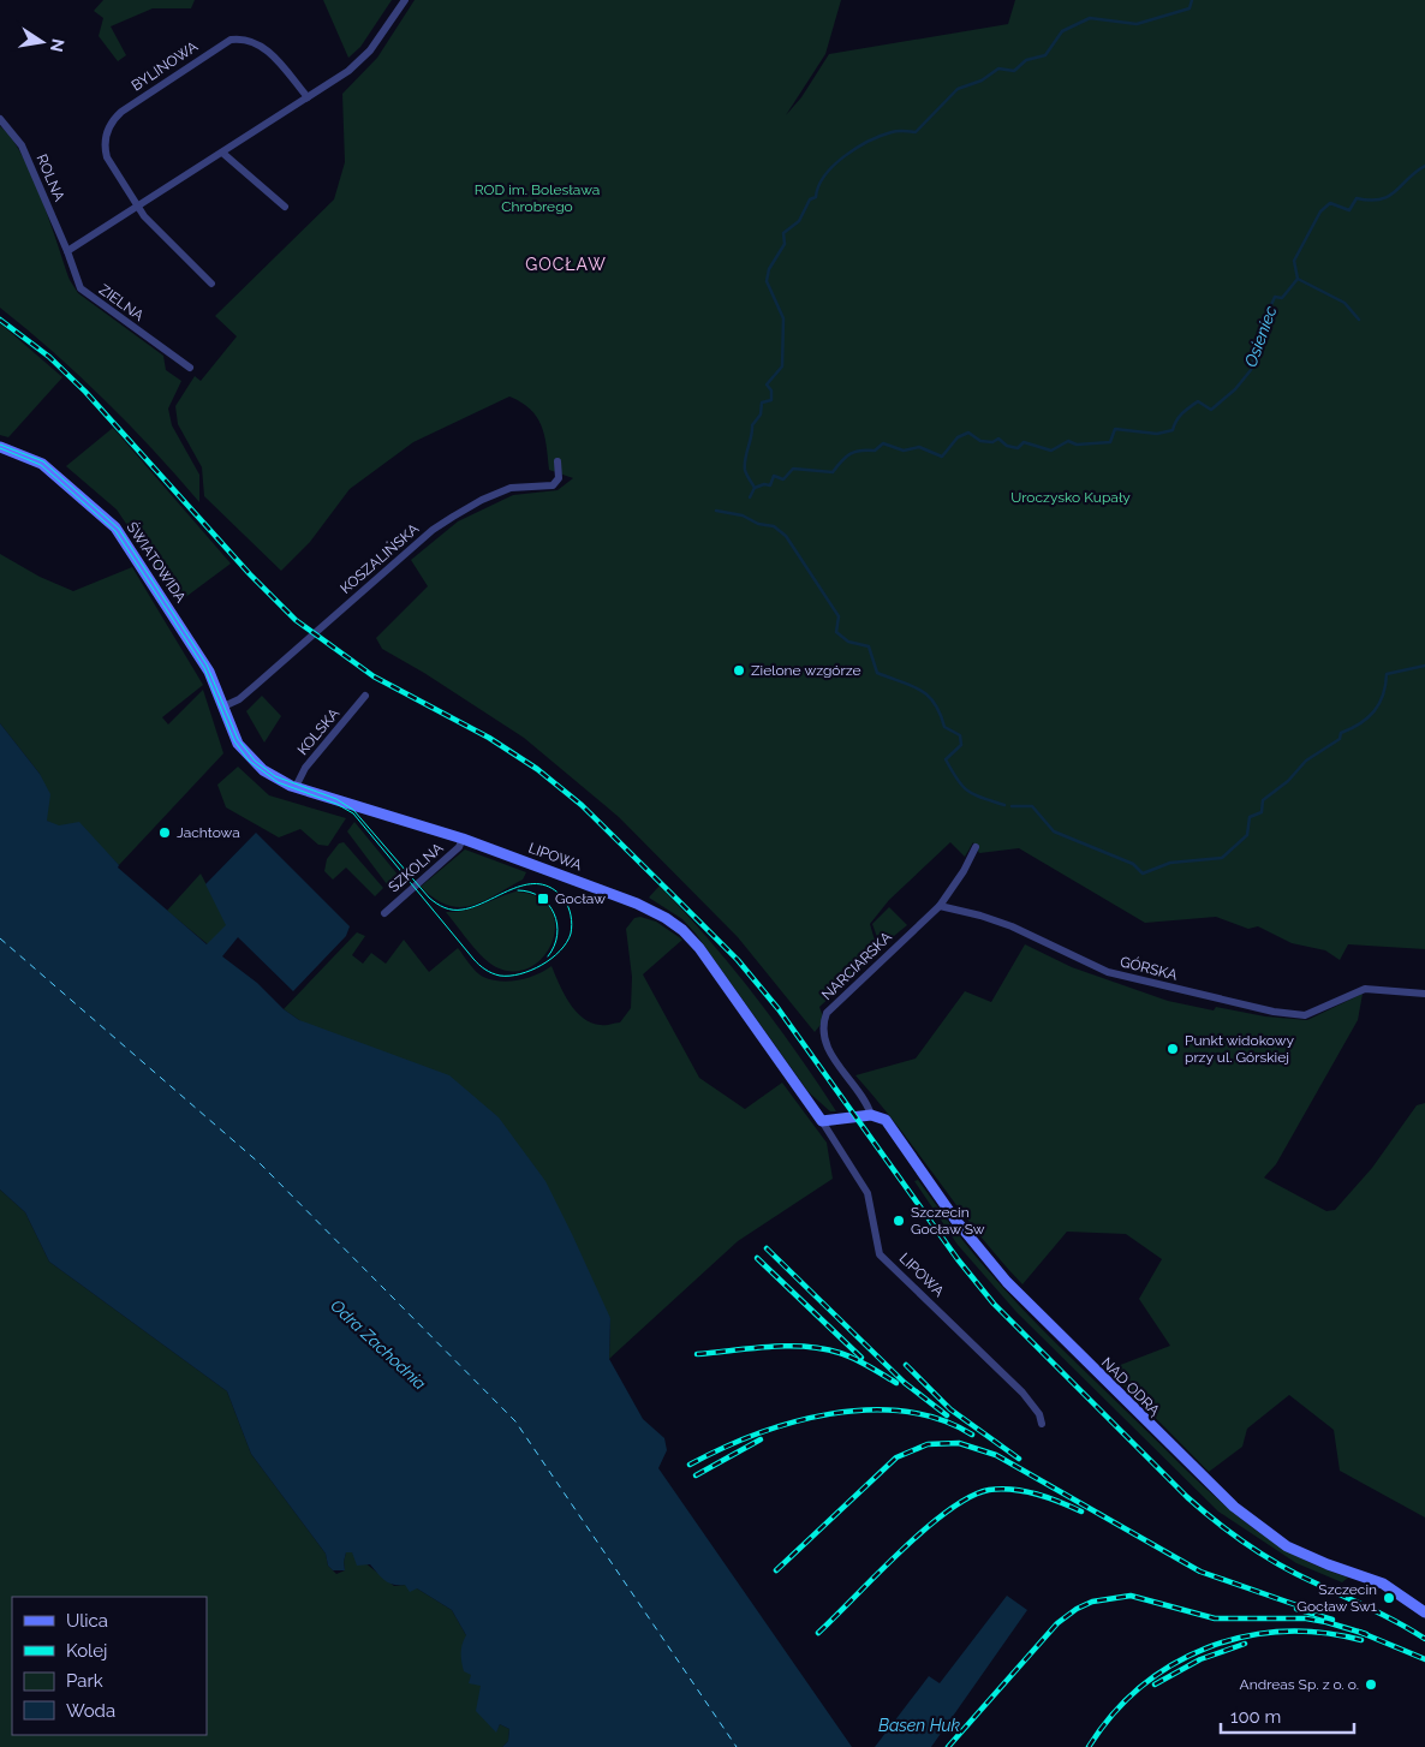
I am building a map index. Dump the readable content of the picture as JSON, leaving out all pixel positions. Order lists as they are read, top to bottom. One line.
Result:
{"streets":{"street":["BYLINOWA","ROLNA","ZIELNA","KOSZALIŃSKA","ŚWIATOWIDA","KOLSKA","LIPOWA","SZKOLNA","NARCIARSKA","GÓRSKA","NAD ODRĄ"]},"crossings":[["ROLNA","ZIELNA"],["KOSZALIŃSKA","ŚWIATOWIDA"],["KOSZALIŃSKA","LIPOWA"],["ŚWIATOWIDA","LIPOWA"],["KOLSKA","LIPOWA"],["LIPOWA","SZKOLNA"],["NARCIARSKA","GÓRSKA"],["NARCIARSKA","NAD ODRĄ"]],"districts":["GOCŁAW"],"water":["Osieniec","Odra Zachodnia","Basen Huk"],"parks":["ROD im. Bolesława Chrobrego","Uroczysko Kupały"],"places":{"other":["Zielone wzgórze","Jachtowa","Punkt widokowy przy ul. Górskiej","Szczecin Gocław Sw","Szczecin Gocław Sw1","Andreas Sp. z o. o."],"transit":["Gocław"]},"legend":["Ulica","Kolej","Park","Woda"],"scale_bar":"100 m","north":"right"}
